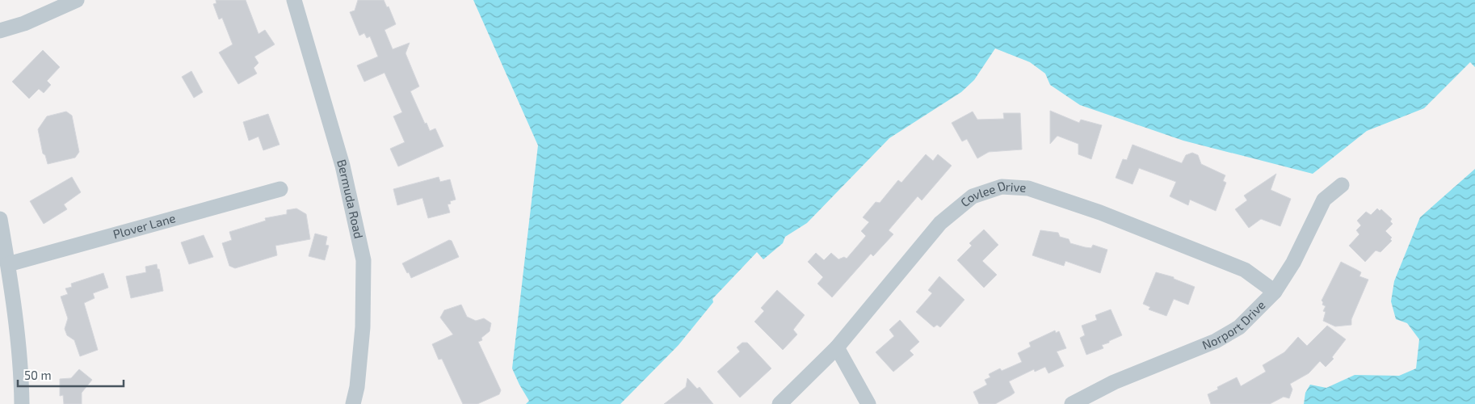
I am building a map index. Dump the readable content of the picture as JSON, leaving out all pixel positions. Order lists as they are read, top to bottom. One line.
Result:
{"streets":{"street":["Covlee Drive","Bermuda Road","Plover Lane","Norport Drive"]},"crossings":[["Covlee Drive","Norport Drive"]],"scale_bar":"50 m"}
